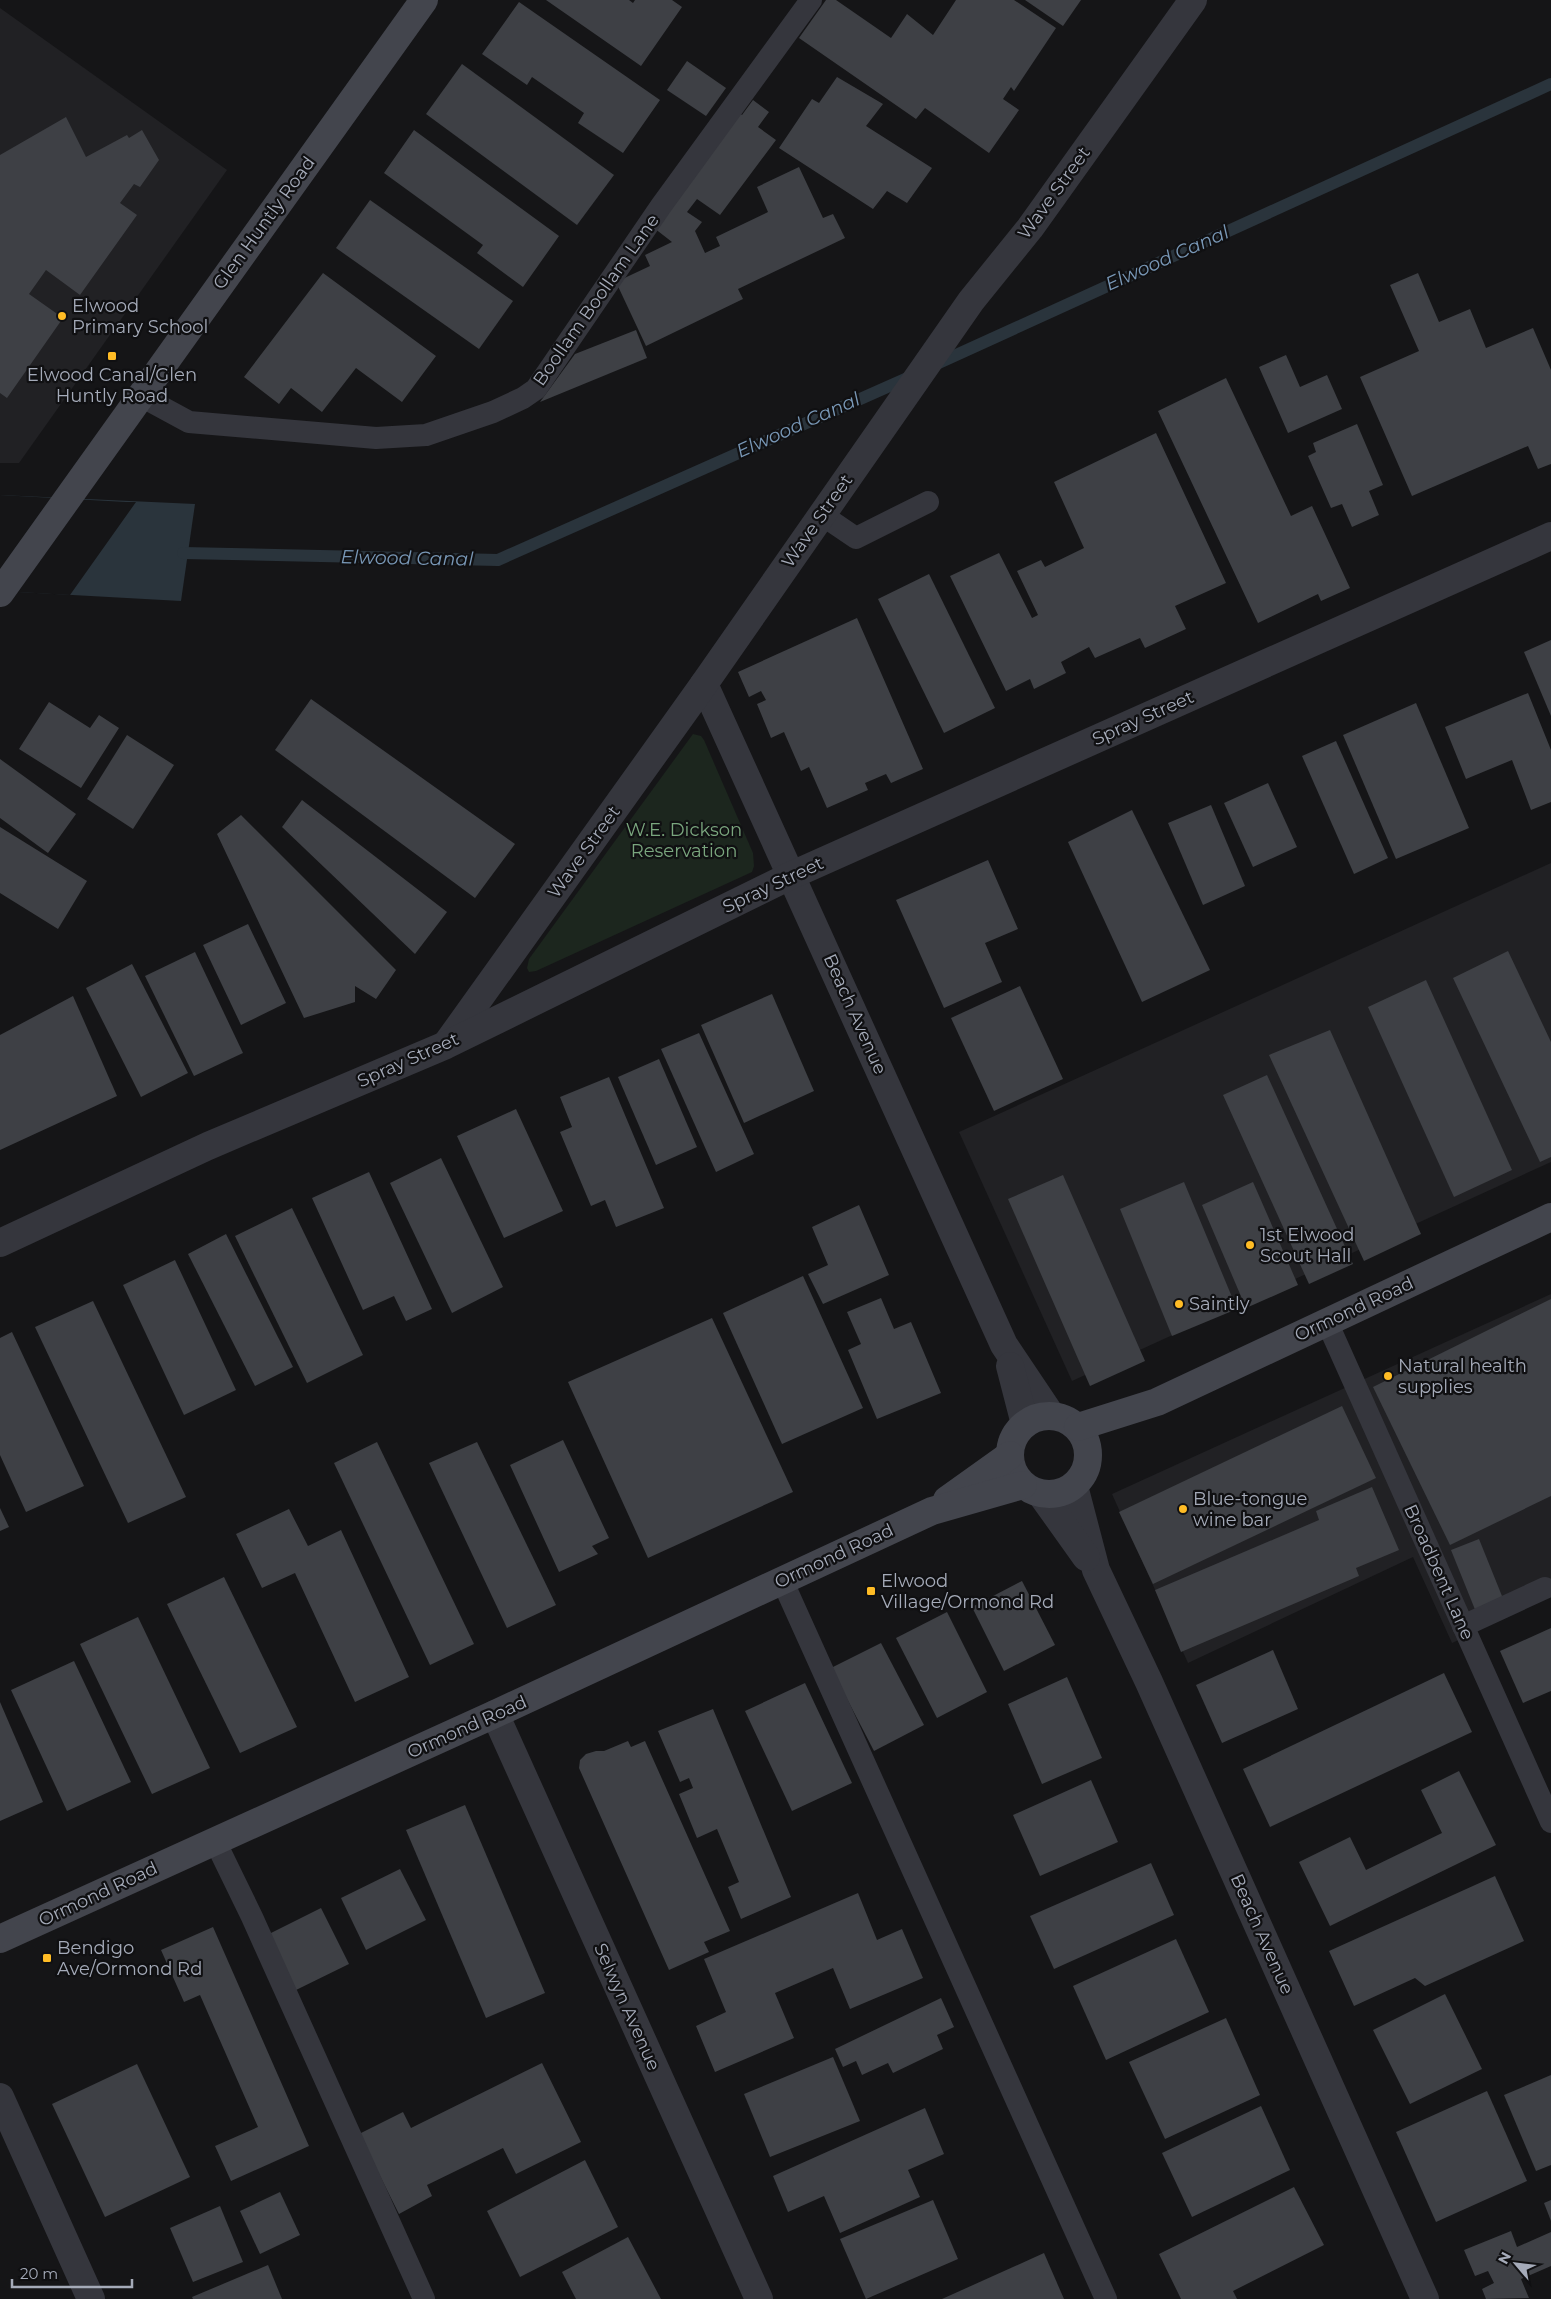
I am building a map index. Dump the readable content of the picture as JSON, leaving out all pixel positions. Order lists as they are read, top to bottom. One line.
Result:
{"streets":{"street":["Wave Street","Glen Huntly Road","Spray Street","Beach Avenue","Ormond Road","Selwyn Avenue"],"lane":["Boollam Boollam Lane","Broadbent Lane"]},"crossings":[["Wave Street","Spray Street"],["Wave Street","Beach Avenue"],["Glen Huntly Road","Boollam Boollam Lane"],["Spray Street","Beach Avenue"],["Beach Avenue","Ormond Road"],["Ormond Road","Broadbent Lane"],["Ormond Road","Selwyn Avenue"]],"water":["Elwood Canal"],"parks":["W.E. Dickson Reservation"],"places":{"other":["Elwood Primary School","1st Elwood Scout Hall","Saintly","Natural health supplies","Blue-tongue wine bar"],"transit":["Elwood Canal/Glen Huntly Road","Elwood Village/Ormond Rd","Bendigo Ave/Ormond Rd"]},"scale_bar":"20 m","north":"top left"}
